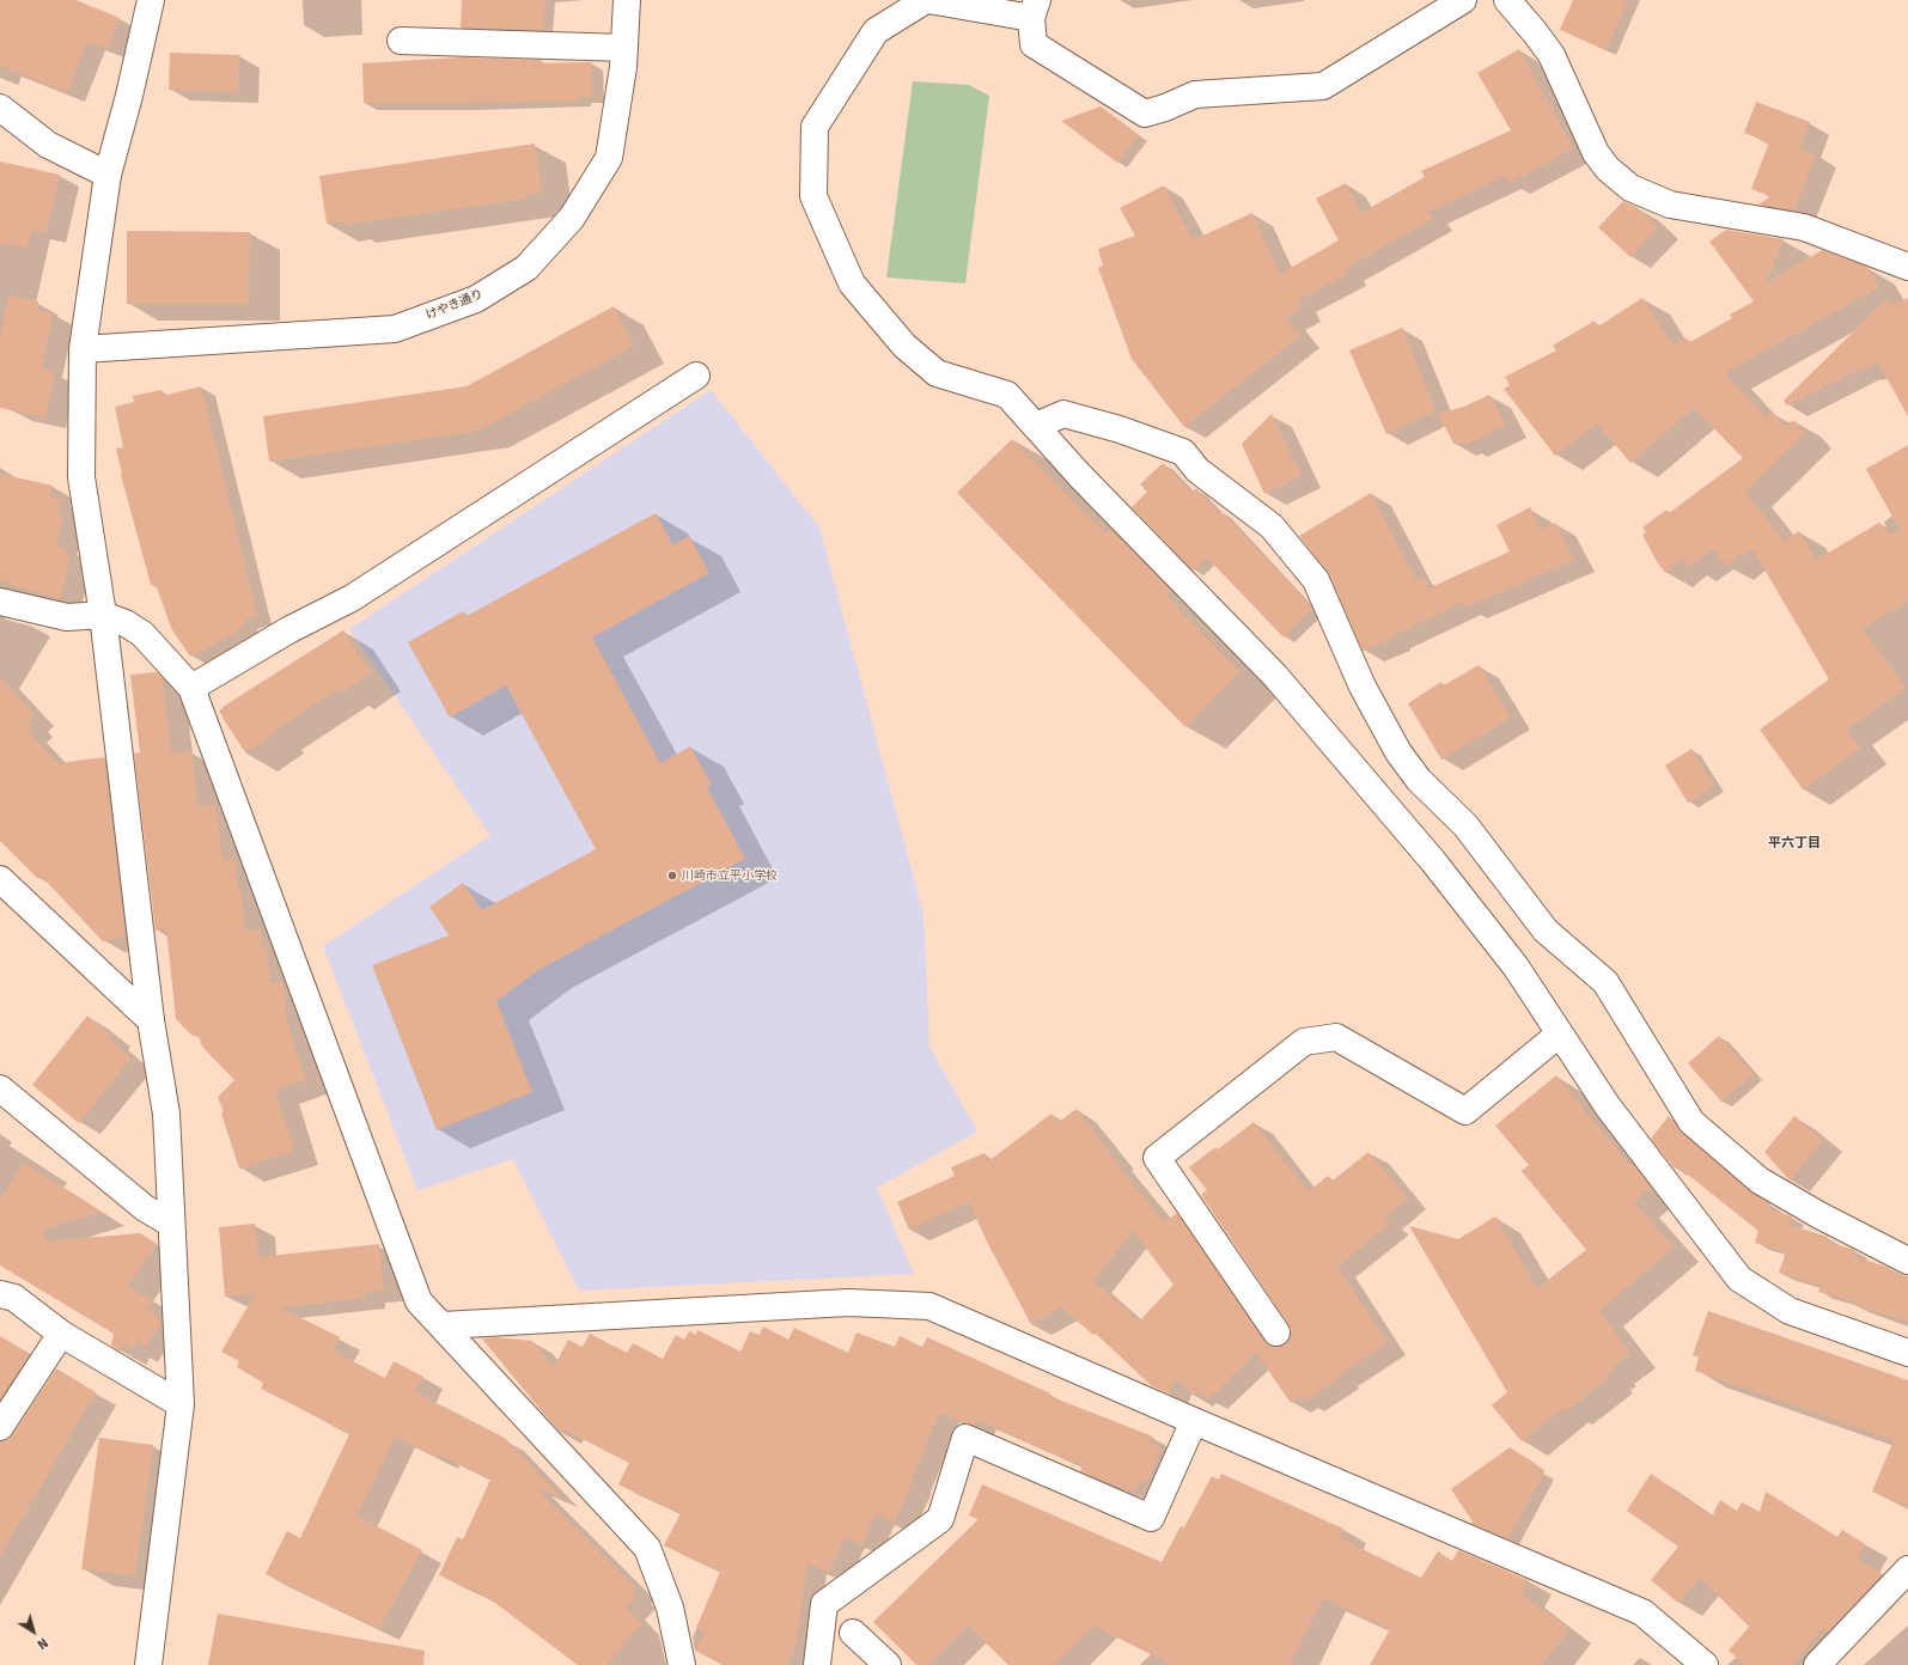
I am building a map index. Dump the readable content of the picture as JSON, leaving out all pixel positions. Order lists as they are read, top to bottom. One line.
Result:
{"streets":{"street":["けやき通り"]},"districts":["平六丁目"],"places":["川崎市立平小学校"],"north":"bottom right"}
